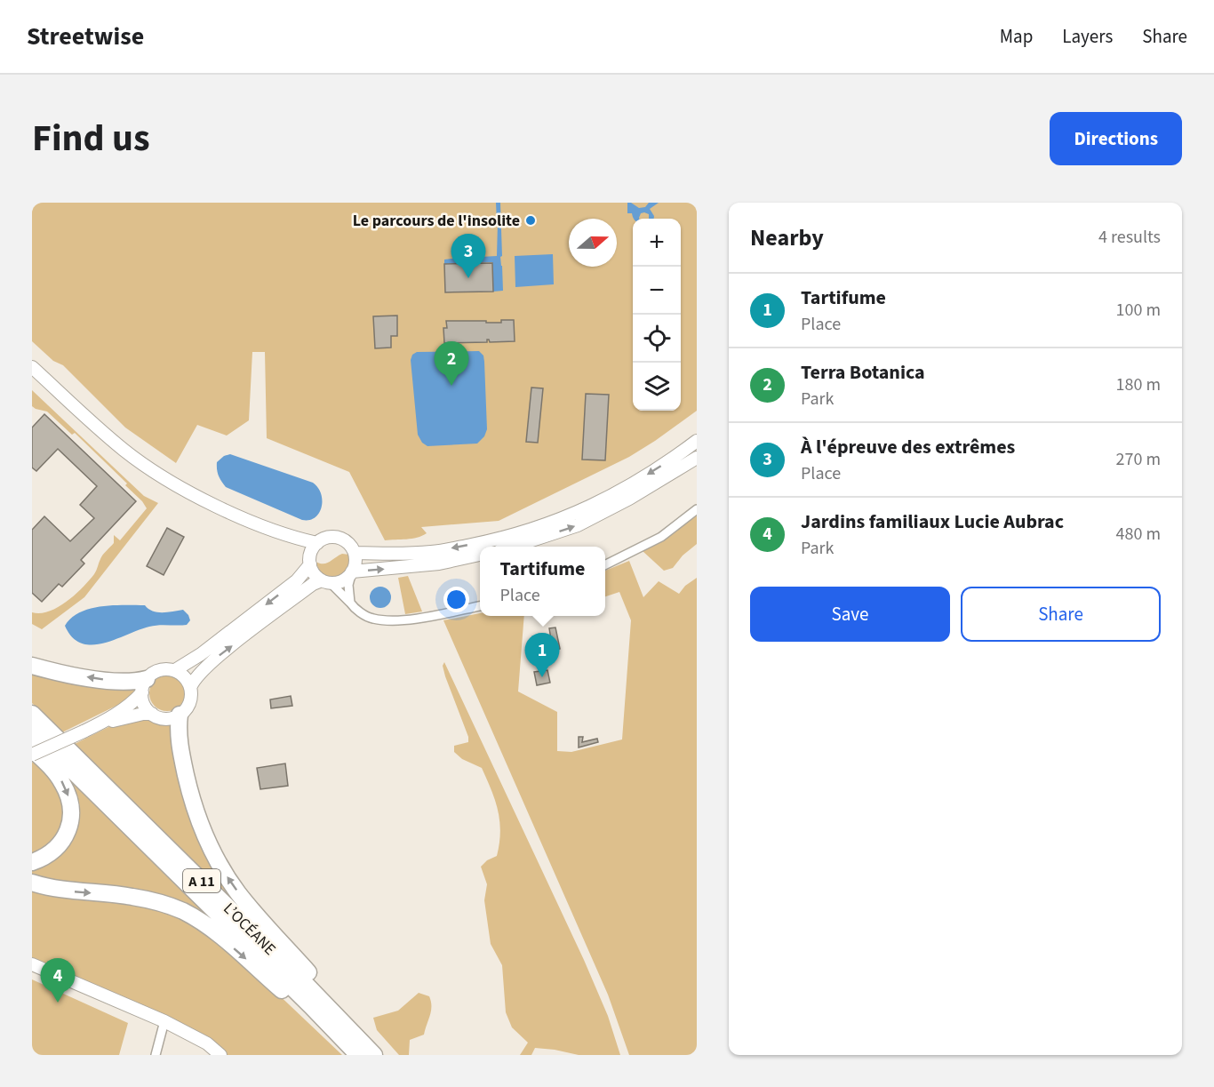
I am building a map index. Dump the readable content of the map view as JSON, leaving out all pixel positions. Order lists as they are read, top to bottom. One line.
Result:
{"streets":{"highway":["A 11","L’OCÉANE"]},"places":["Le parcours de l'insolite"],"north":"right","page":{"header":"Streetwise","nav":["Map","Layers","Share"],"title":"Find us","buttons":["Directions",["Save","Share"]],"heading":["Nearby","4 results"],"map_buttons":["+","−"],"pins":["3","2","1","4"],"list":[{"mark":"1","name":"Tartifume","note":"Place","value":"100 m"},{"mark":"2","name":"Terra Botanica","note":"Park","value":"180 m"},{"mark":"3","name":"À l'épreuve des extrêmes","note":"Place","value":"270 m"},{"mark":"4","name":"Jardins familiaux Lucie Aubrac","note":"Park","value":"480 m"}],"popup":["Tartifume","Place"]}}
